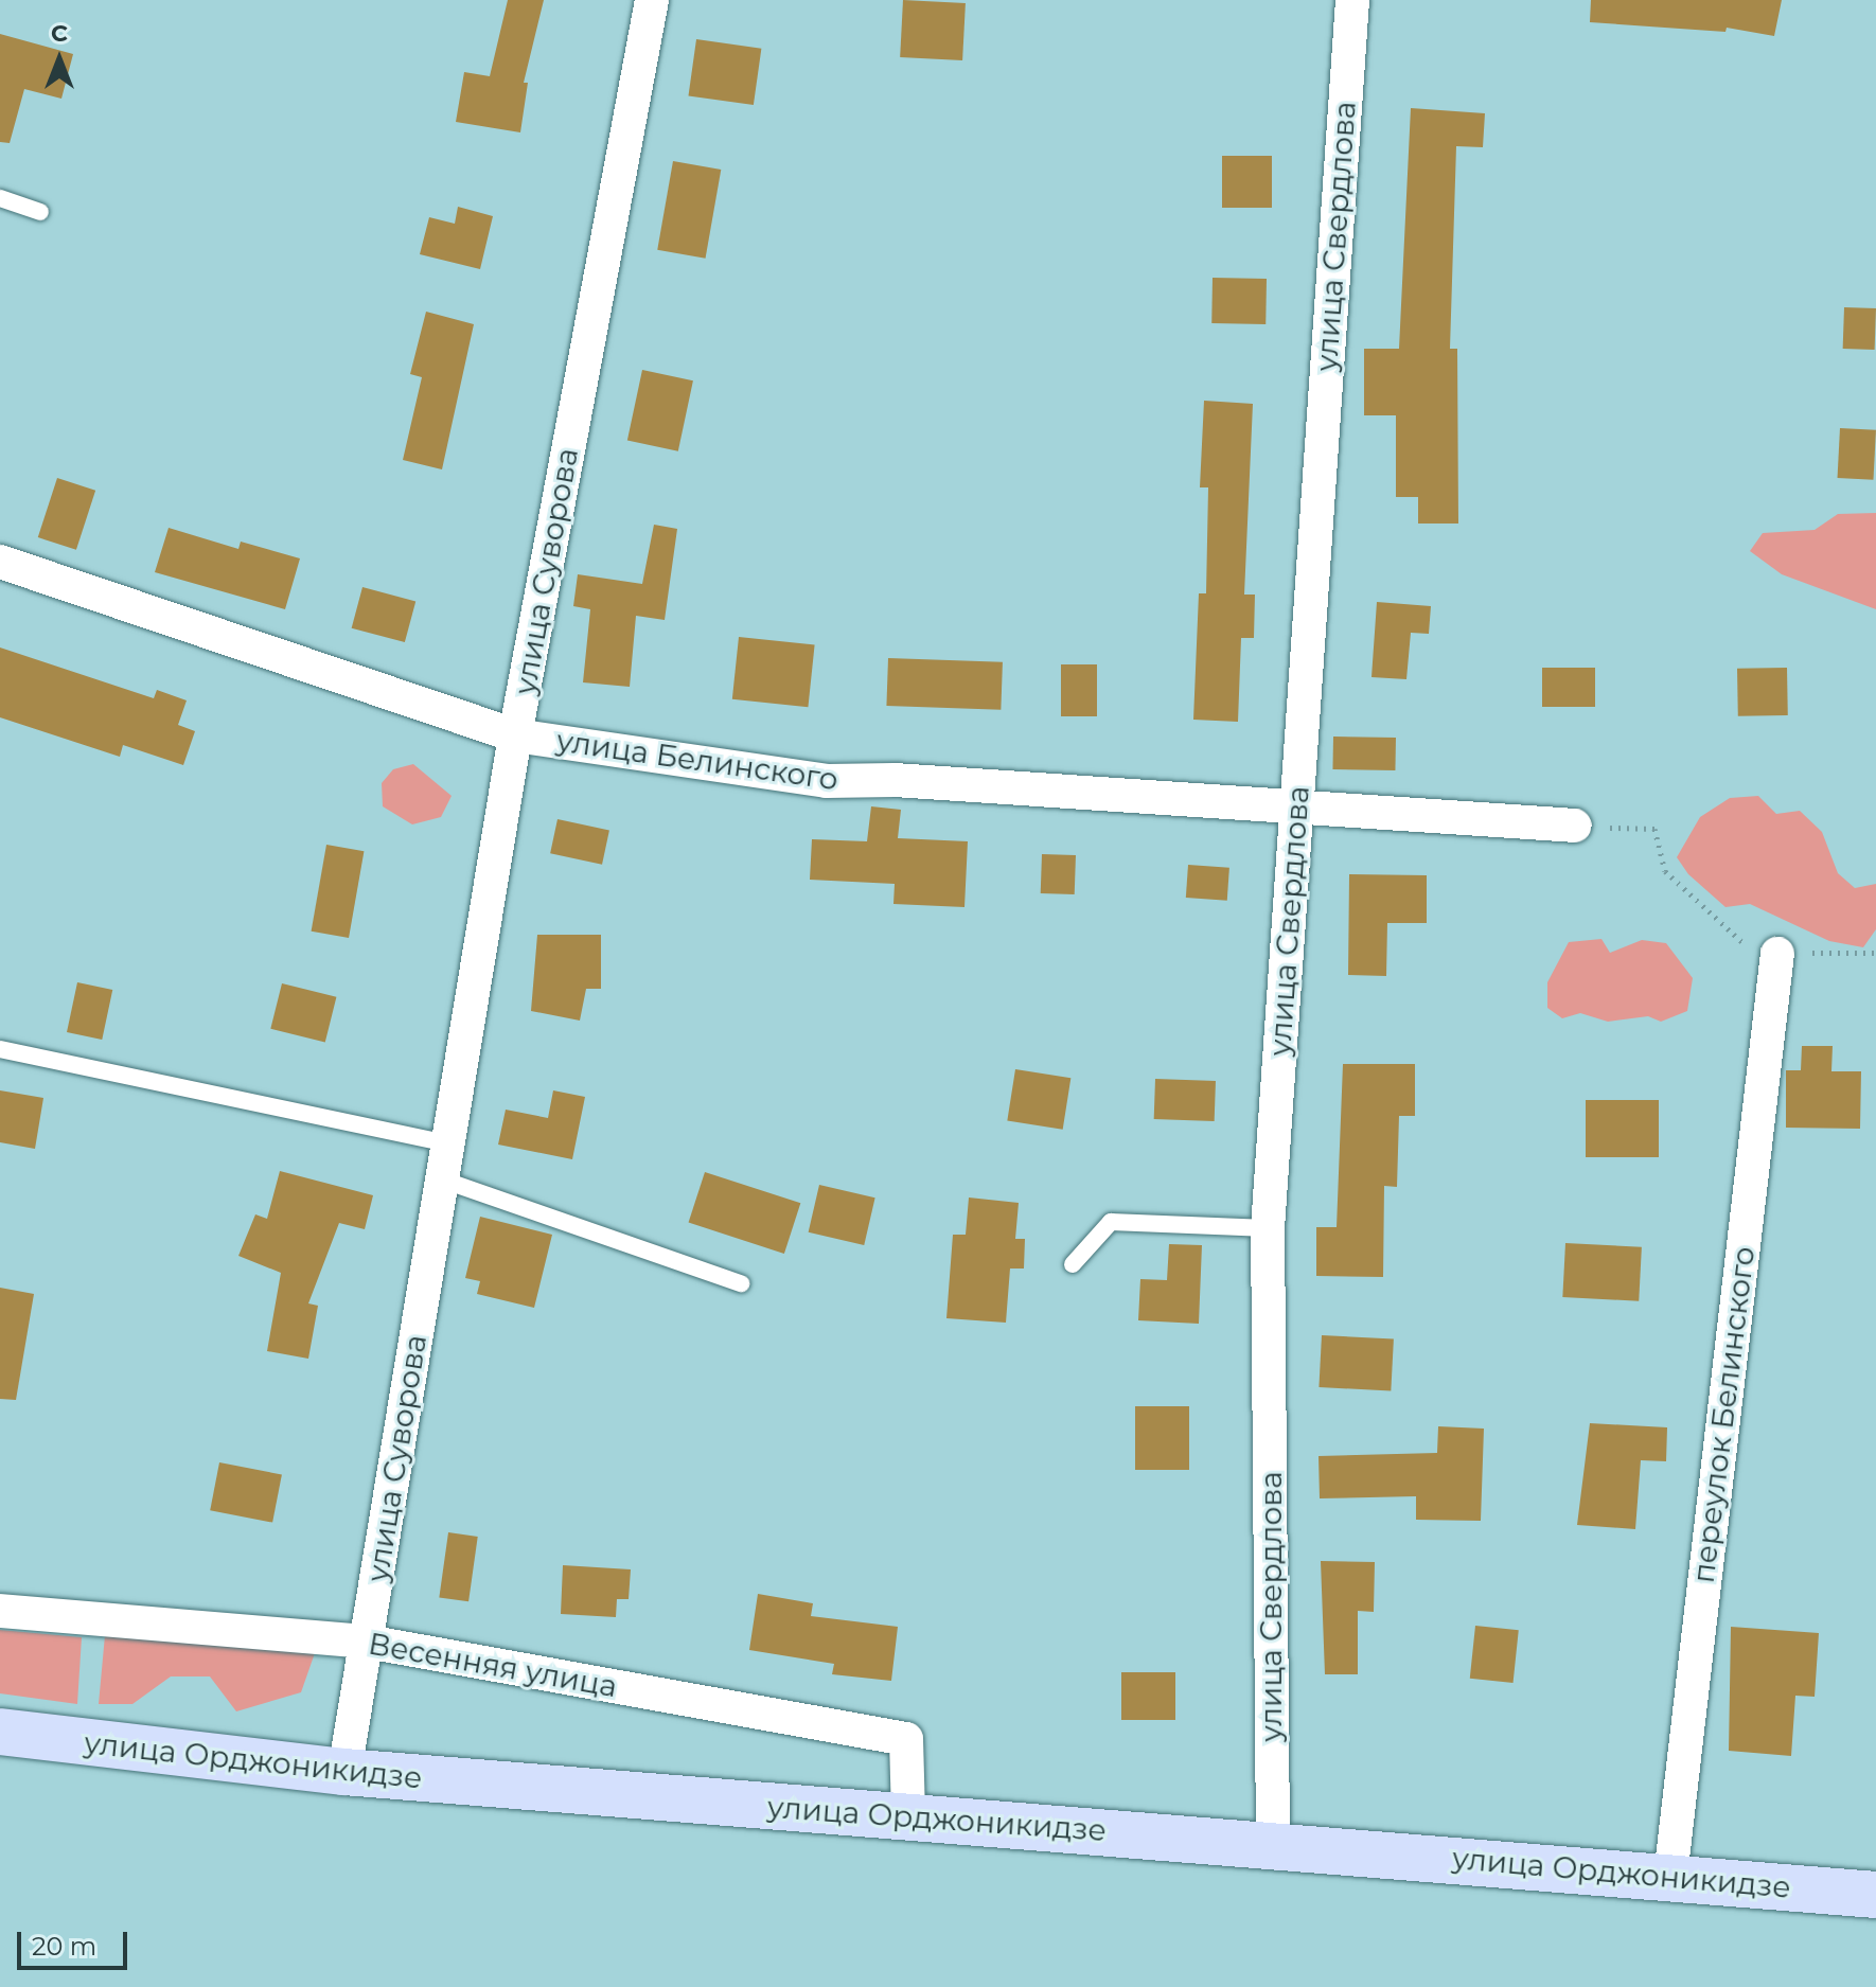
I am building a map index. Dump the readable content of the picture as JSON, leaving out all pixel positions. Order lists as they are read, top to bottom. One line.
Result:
{"streets":{"main road":["улица Орджоникидзе"],"street":["улица Свердлова","улица Суворова","улица Белинского","переулок Белинского","Весенняя улица"]},"crossings":[["улица Свердлова","улица Белинского"],["улица Свердлова","улица Орджоникидзе"],["улица Суворова","улица Белинского"],["улица Суворова","Весенняя улица"],["улица Суворова","улица Орджоникидзе"],["переулок Белинского","улица Орджоникидзе"],["Весенняя улица","улица Орджоникидзе"]],"scale_bar":"20 m","north":"top"}
